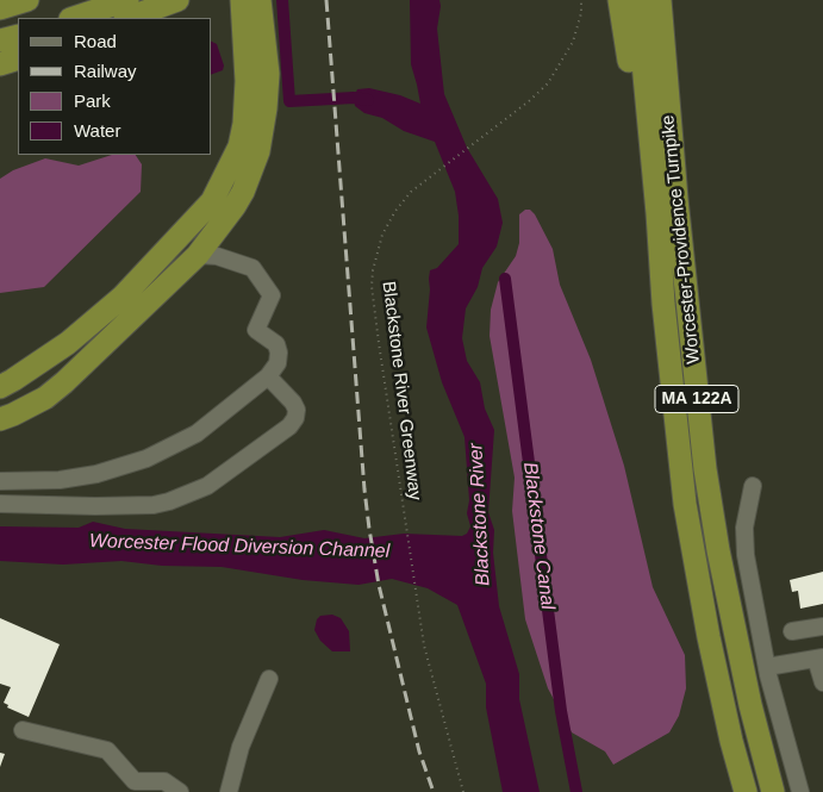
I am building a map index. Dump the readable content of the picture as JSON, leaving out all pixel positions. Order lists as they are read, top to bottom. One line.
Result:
{"streets":{"highway":["Worcester-Providence Turnpike","MA 122A"],"path":["Blackstone River Greenway"]},"water":["Blackstone River","Blackstone Canal","Worcester Flood Diversion Channel"],"legend":["Road","Railway","Park","Water"]}
